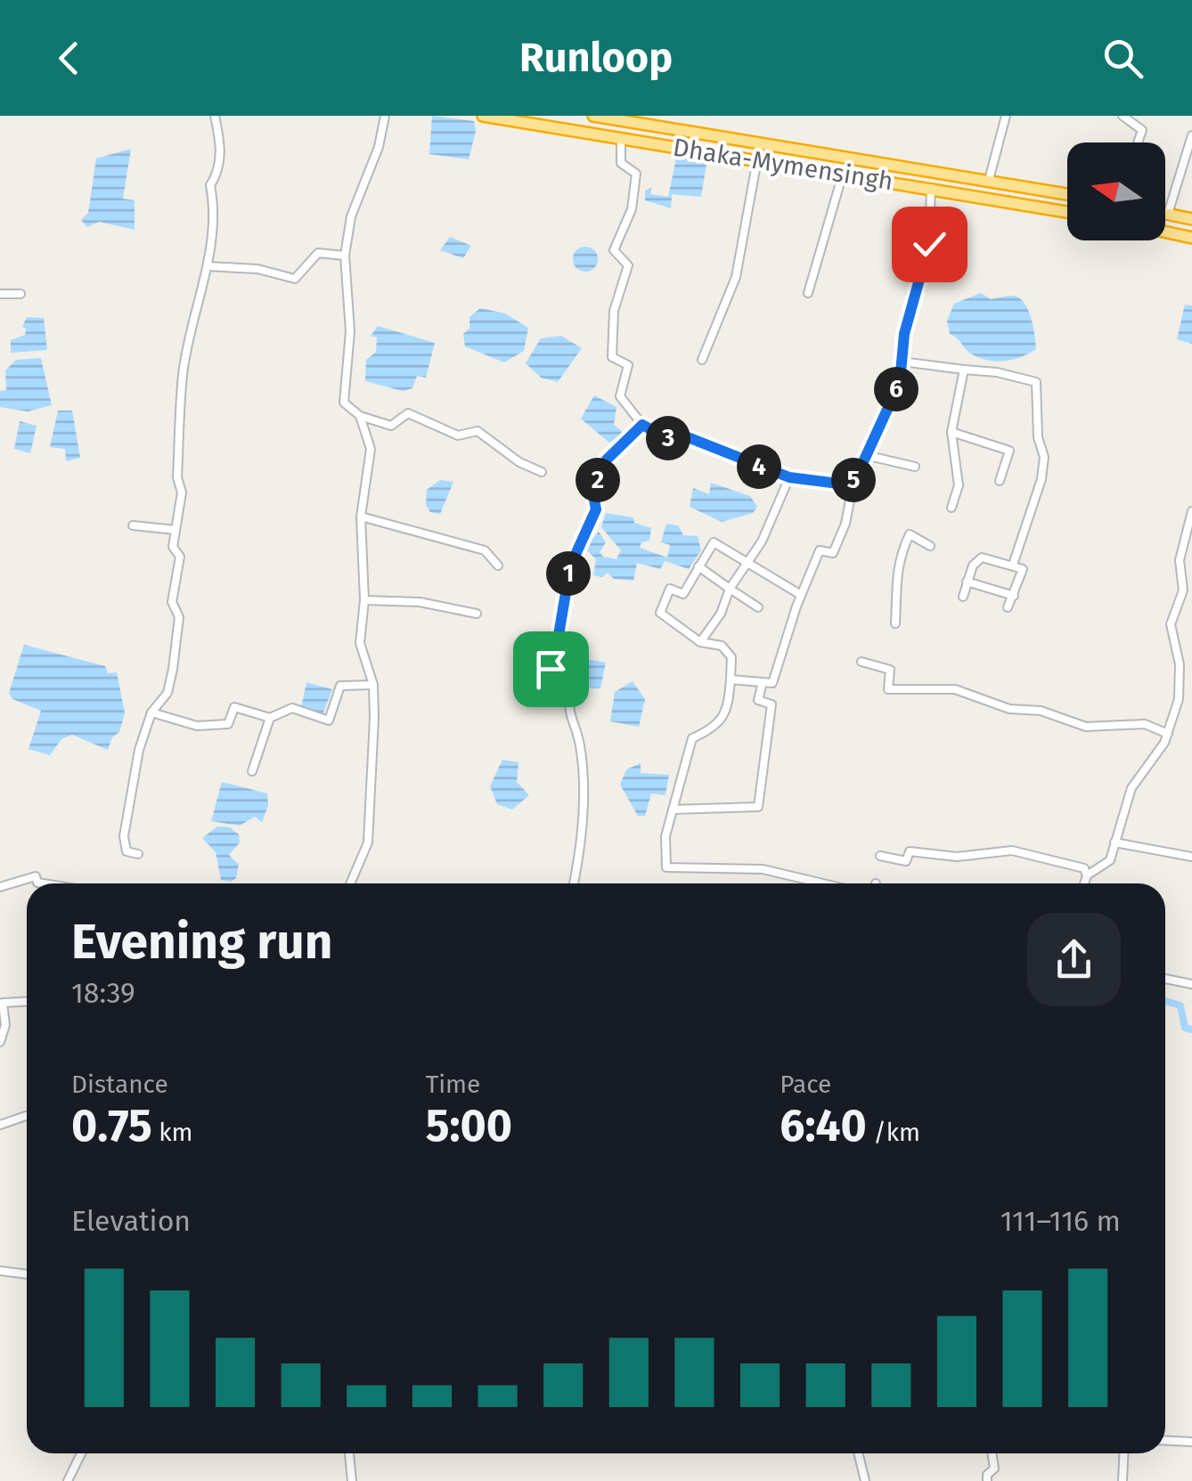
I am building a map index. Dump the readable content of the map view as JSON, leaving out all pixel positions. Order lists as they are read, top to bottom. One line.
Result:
{"streets":{"highway":["Dhaka-Mymensingh"]},"north":"left","page":{"header":"Runloop","pins":["6","3","4","2","5","1"],"heading":["Evening run","18:39"],"stats":[["Distance","0.75 km"],["Time","5:00"],["Pace","6:40 /km"]],"chart":["Elevation","111–116 m"]}}
